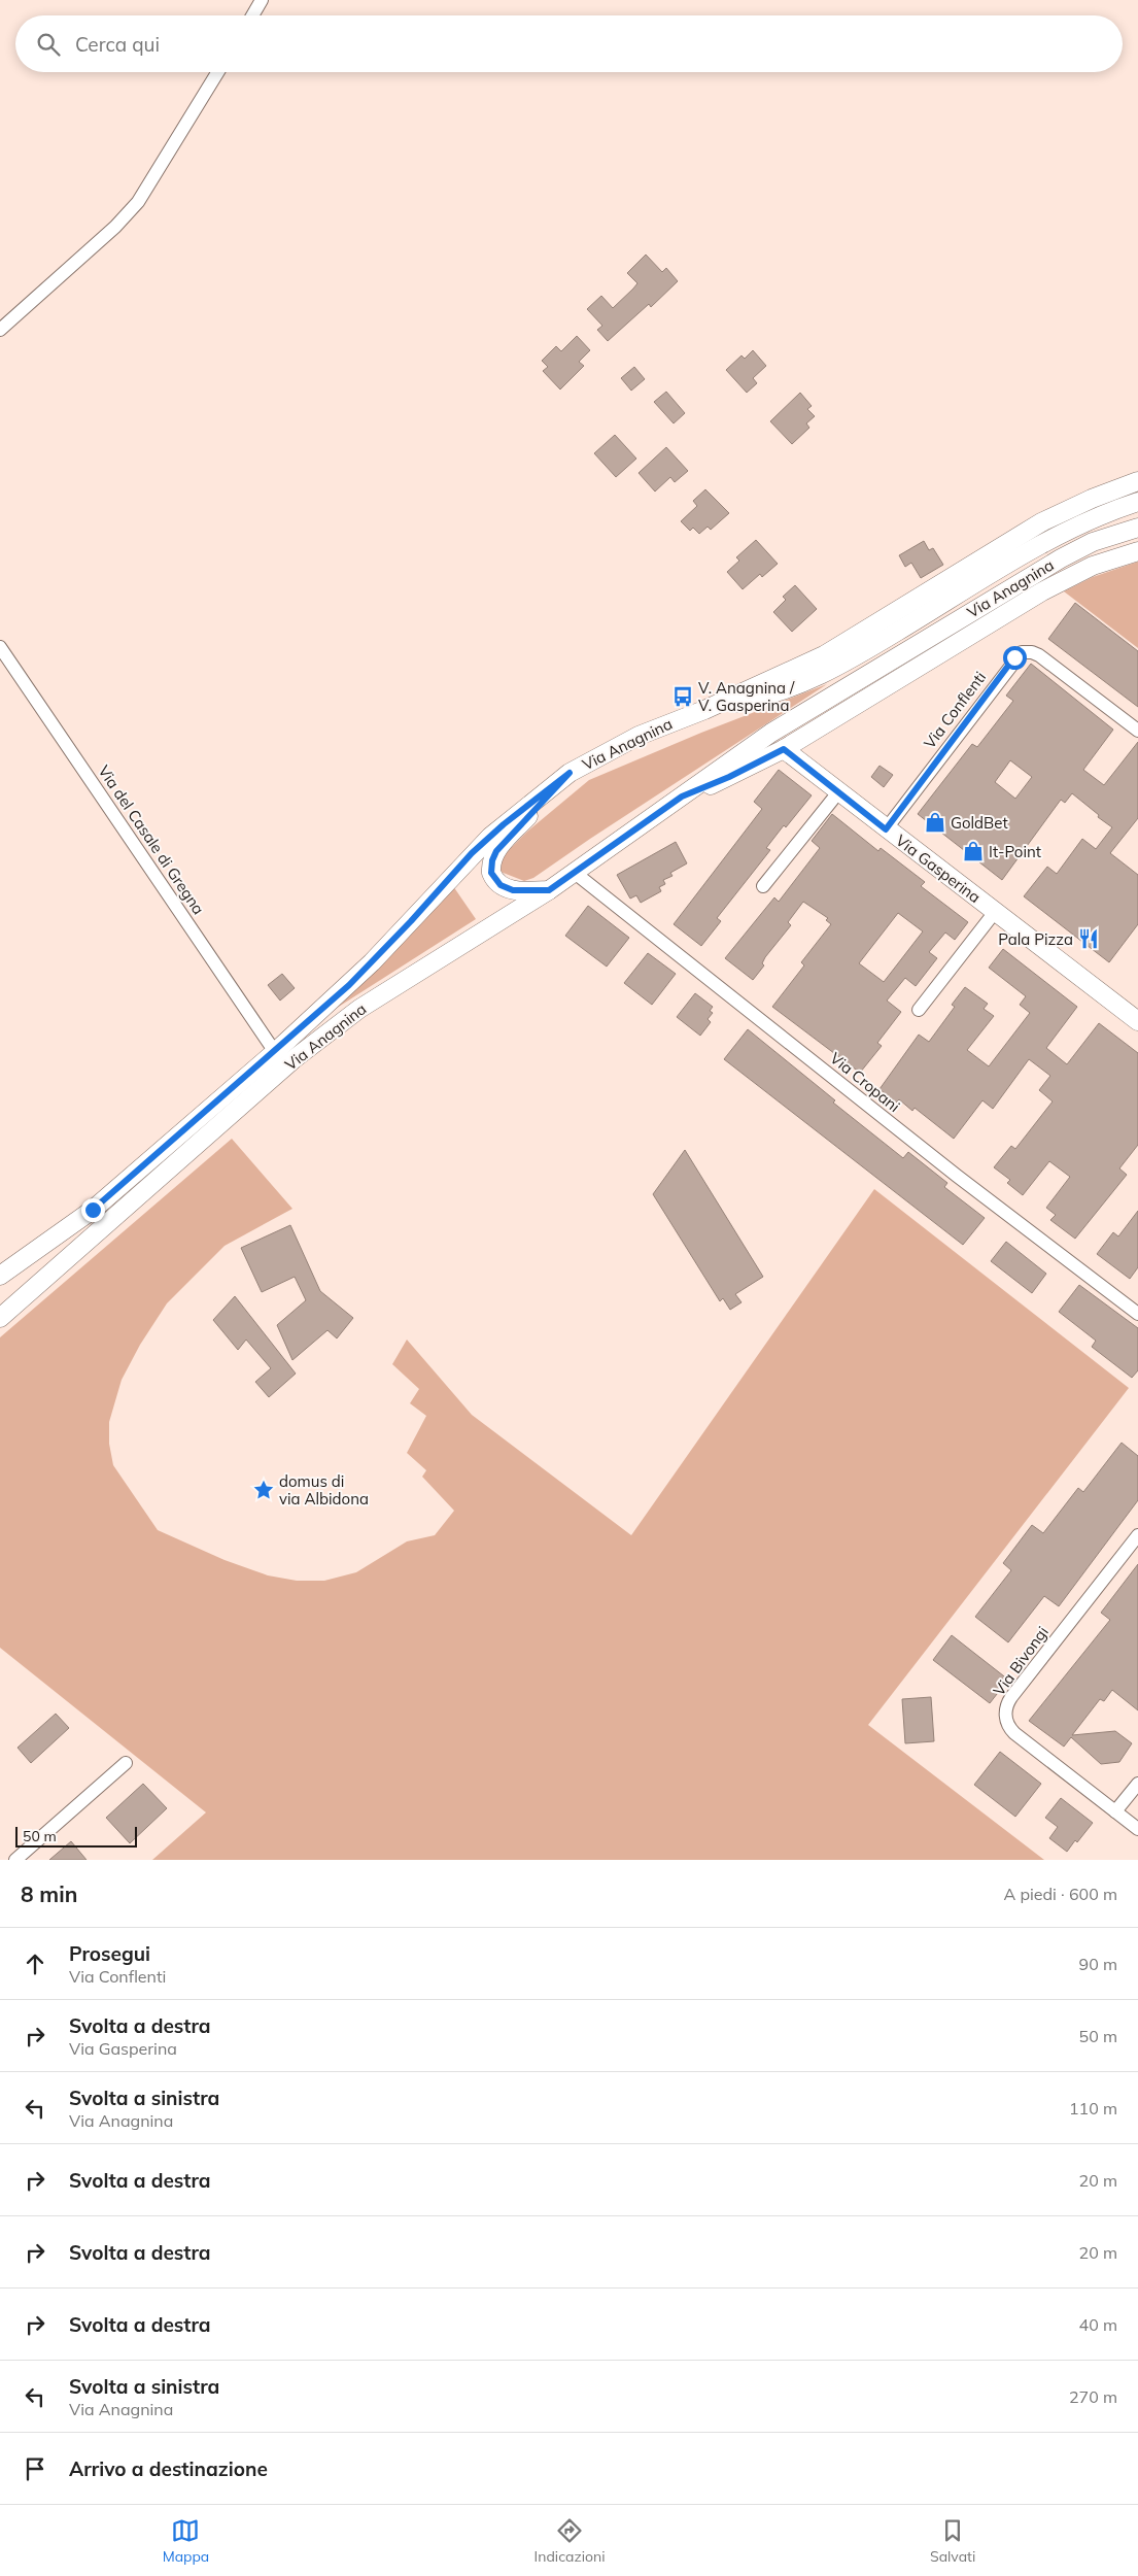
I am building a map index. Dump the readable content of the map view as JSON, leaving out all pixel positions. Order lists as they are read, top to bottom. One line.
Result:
{"streets":{"main road":["Via Anagnina","Via Gasperina"],"street":["Via Conflenti","Via del Casale di Gregna","Via Cropani","Via Bivongi"]},"crossings":[["Via Anagnina","Via del Casale di Gregna"],["Via Anagnina","Via Gasperina"],["Via Anagnina","Via Cropani"],["Via Conflenti","Via Gasperina"]],"places":{"bus stop":["V. Anagnina / V. Gasperina"],"shop":["GoldBet","It-Point"],"restaurant":["Pala Pizza"],"place":["domus di via Albidona"]},"scale_bar":"50 m","page":{"search":"Cerca qui","scale":"50 m","heading":["8 min","A piedi · 600 m"],"list":[["Prosegui","Via Conflenti","90 m"],["Svolta a destra","Via Gasperina","50 m"],["Svolta a sinistra","Via Anagnina","110 m"],["Svolta a destra","20 m"],["Svolta a destra","20 m"],["Svolta a destra","40 m"],["Svolta a sinistra","Via Anagnina","270 m"],"Arrivo a destinazione"],"nav":["Mappa","Indicazioni","Salvati"]}}
